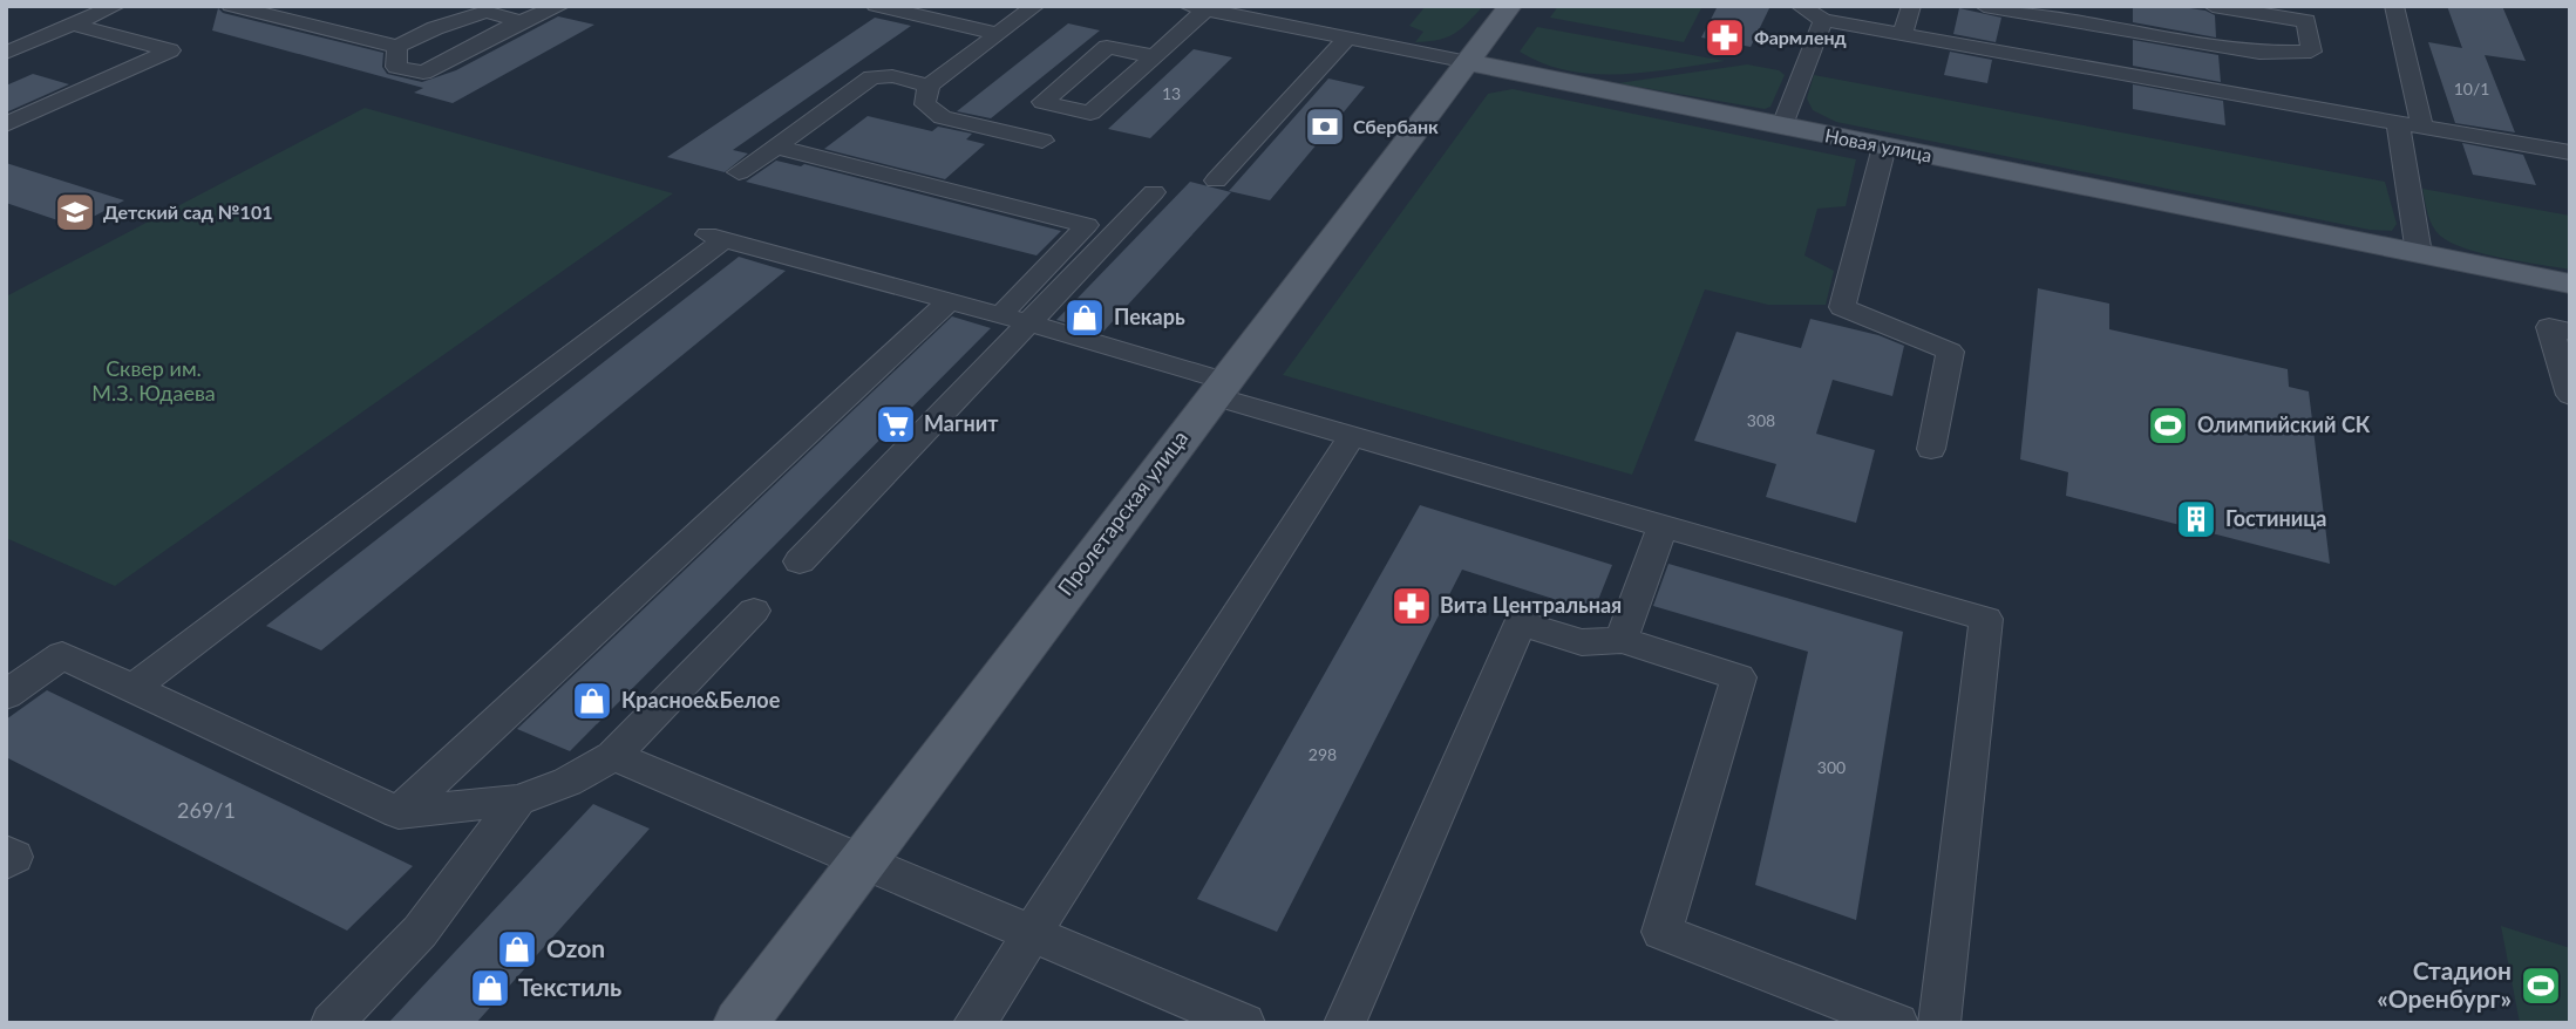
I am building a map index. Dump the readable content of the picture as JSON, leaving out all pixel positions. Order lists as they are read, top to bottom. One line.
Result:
{"streets":{"main road":["Новая улица","Пролетарская улица"]},"crossings":[["Новая улица","Пролетарская улица"]],"parks":["Сквер им. М.З. Юдаева"],"places":{"pharmacy":["Фармленд","Вита Центральная"],"bank":["Сбербанк"],"school or university":["Детский сад №101"],"shop":["Пекарь","Красное&Белое","Ozon","Текстиль"],"supermarket":["Магнит"],"sports":["Олимпийский СК","Стадион «Оренбург»"],"building":["Гостиница"]},"house_numbers":["10/1","13","308","298","300","269/1"]}
